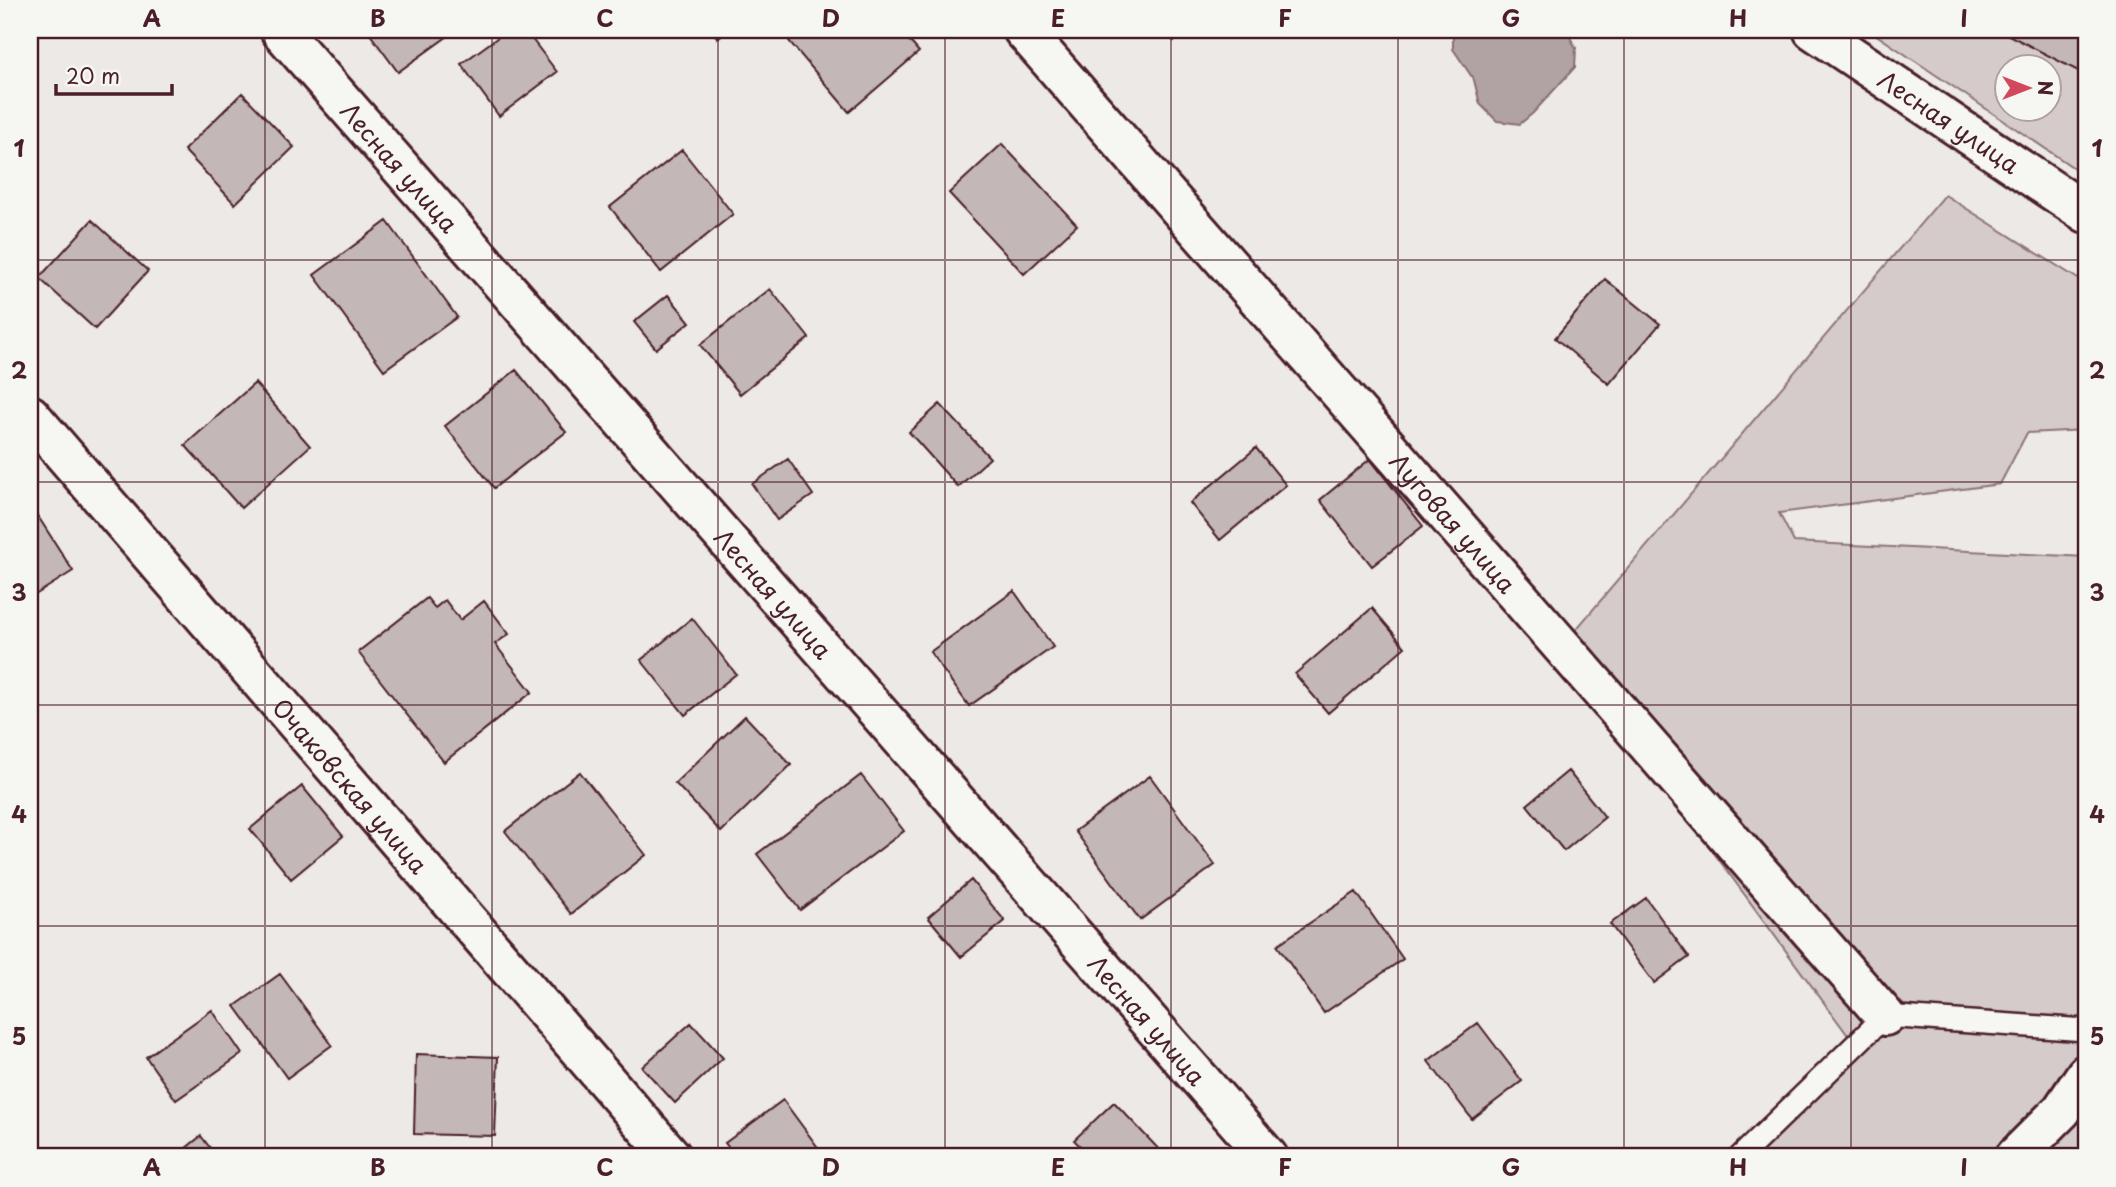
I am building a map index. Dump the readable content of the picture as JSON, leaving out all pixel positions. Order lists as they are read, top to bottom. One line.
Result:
{"streets":{"street":["Лесная улица","Луговая улица","Очаковская улица"]},"scale_bar":"20 m","north":"right","grid":{"columns":["A","B","C","D","E","F","G","H","I"],"rows":["1","2","3","4","5"]}}
